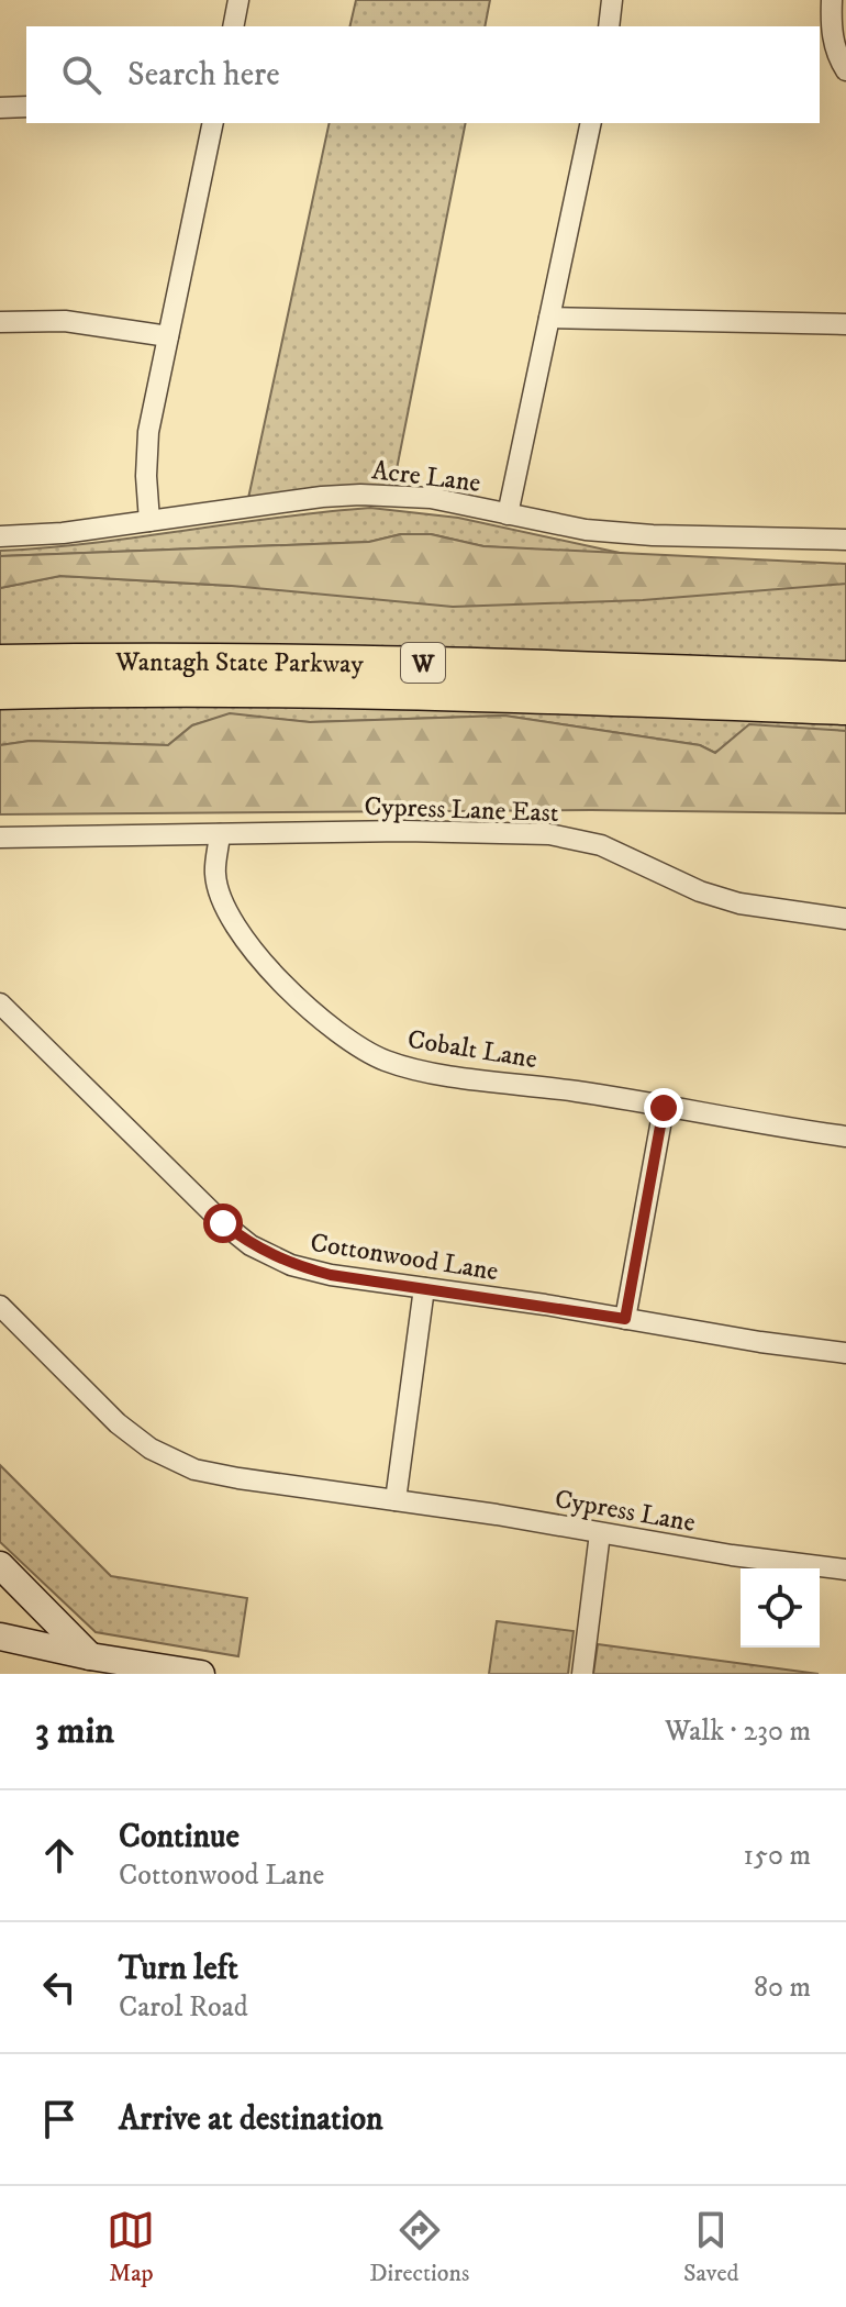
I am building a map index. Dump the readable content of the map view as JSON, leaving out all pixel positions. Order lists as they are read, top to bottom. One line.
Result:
{"streets":{"highway":["Wantagh State Parkway","W"],"street":["Acre Lane","Cypress Lane East","Cobalt Lane","Cottonwood Lane","Cypress Lane"]},"crossings":[["Cypress Lane East","Cobalt Lane"]],"page":{"search":"Search here","heading":["3 min","Walk · 230 m"],"list":[["Continue","Cottonwood Lane","150 m"],["Turn left","Carol Road","80 m"],"Arrive at destination"],"nav":["Map","Directions","Saved"]}}
